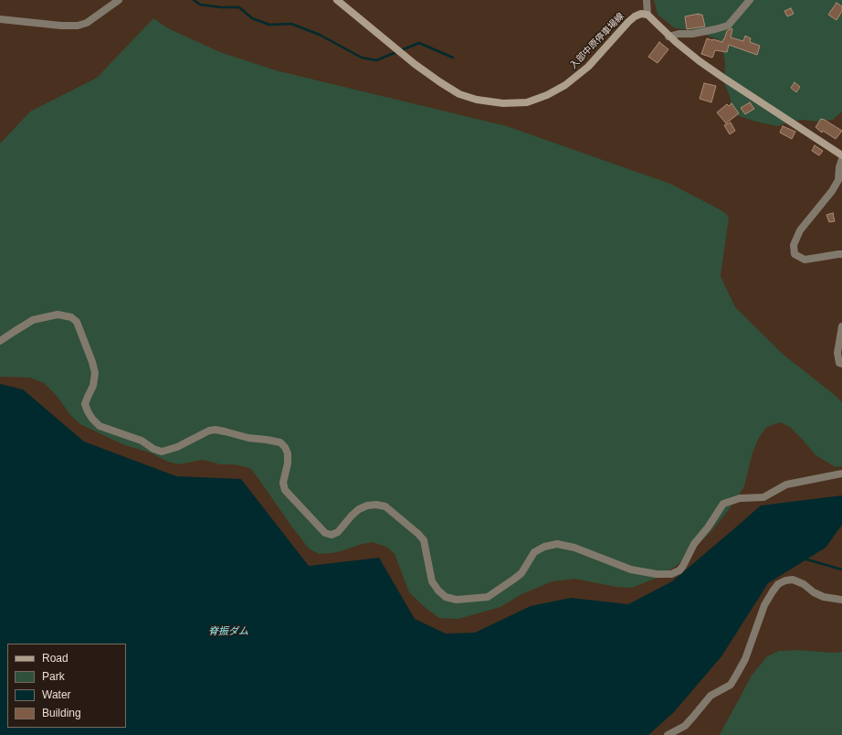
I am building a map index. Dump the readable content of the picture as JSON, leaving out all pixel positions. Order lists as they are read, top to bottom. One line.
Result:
{"streets":{"main road":["入部中原停車場線"]},"water":["脊振ダム"],"legend":["Road","Park","Water","Building"]}
